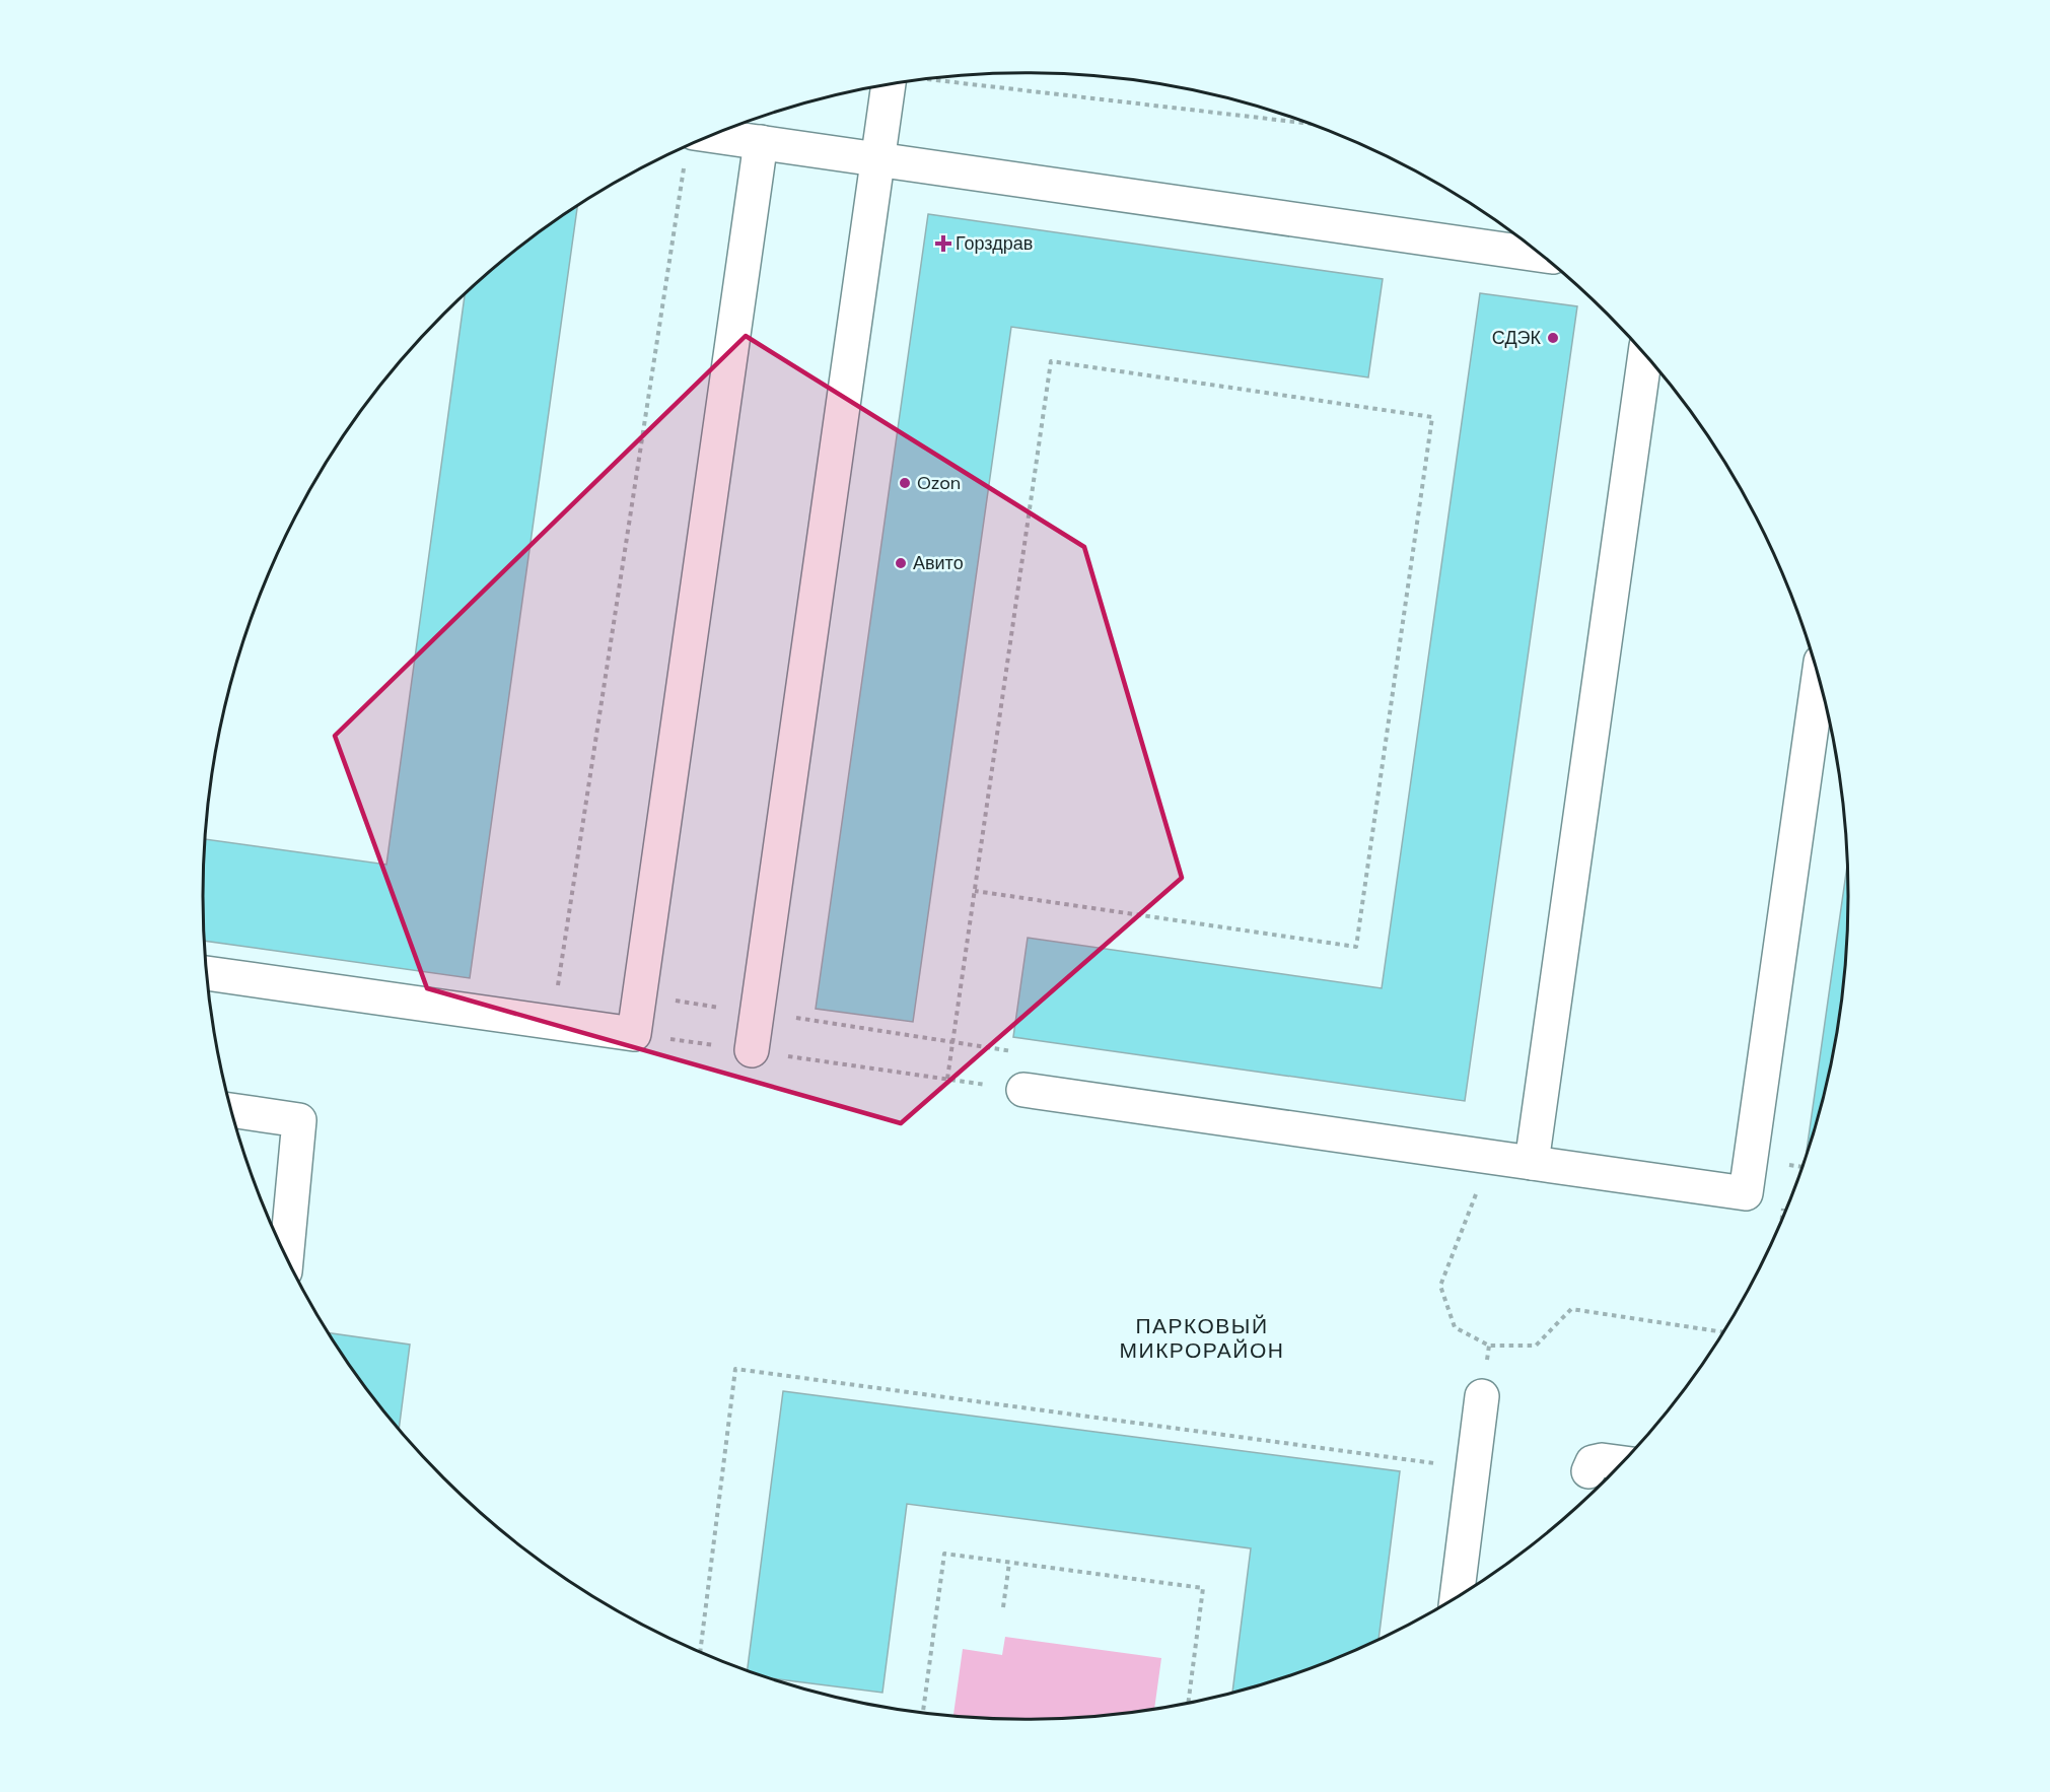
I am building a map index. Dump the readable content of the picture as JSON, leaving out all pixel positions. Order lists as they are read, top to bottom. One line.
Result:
{"districts":["ПАРКОВЫЙ МИКРОРАЙОН"],"places":{"health":["Горздрав"],"other":["СДЭК","Ozon","Авито"]}}
